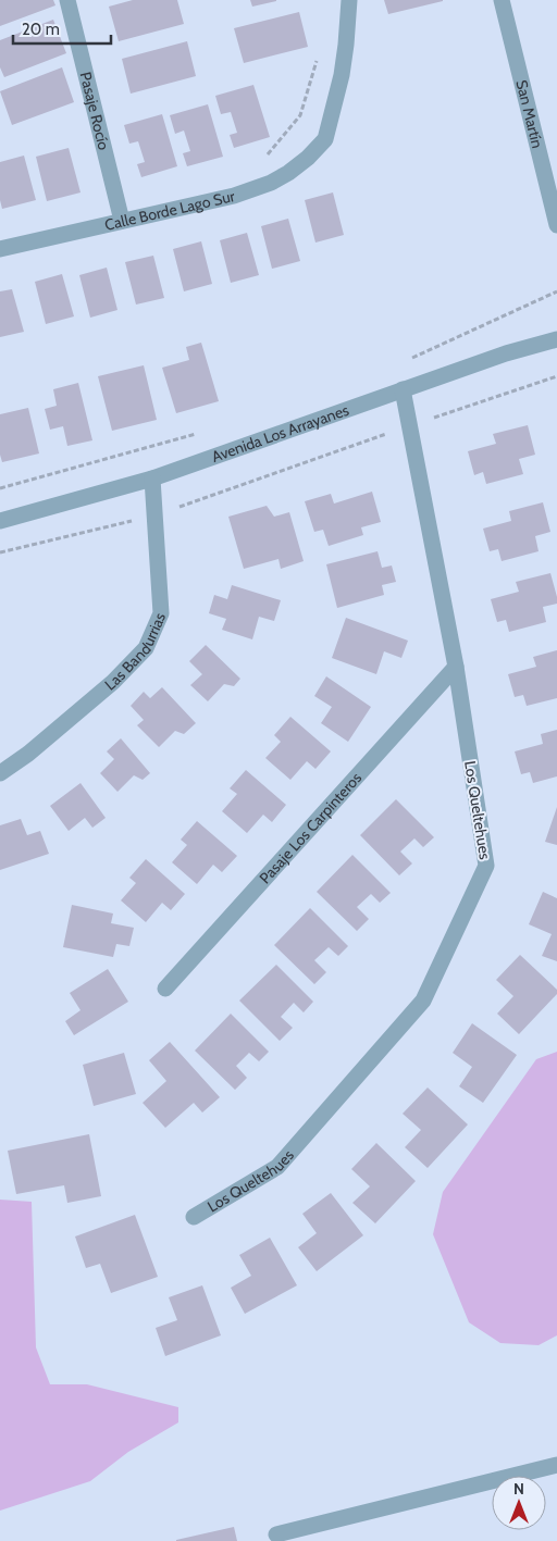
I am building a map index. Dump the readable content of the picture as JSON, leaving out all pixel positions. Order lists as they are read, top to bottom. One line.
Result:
{"streets":{"street":["Pasaje Rocío","San Martín","Calle Borde Lago Sur","Avenida Los Arrayanes","Las Bandurrias","Los Queltehues","Pasaje Los Carpinteros"]},"crossings":[["Pasaje Rocío","Calle Borde Lago Sur"],["Avenida Los Arrayanes","Las Bandurrias"],["Avenida Los Arrayanes","Los Queltehues"],["Los Queltehues","Pasaje Los Carpinteros"]],"scale_bar":"20 m","north":"top"}
